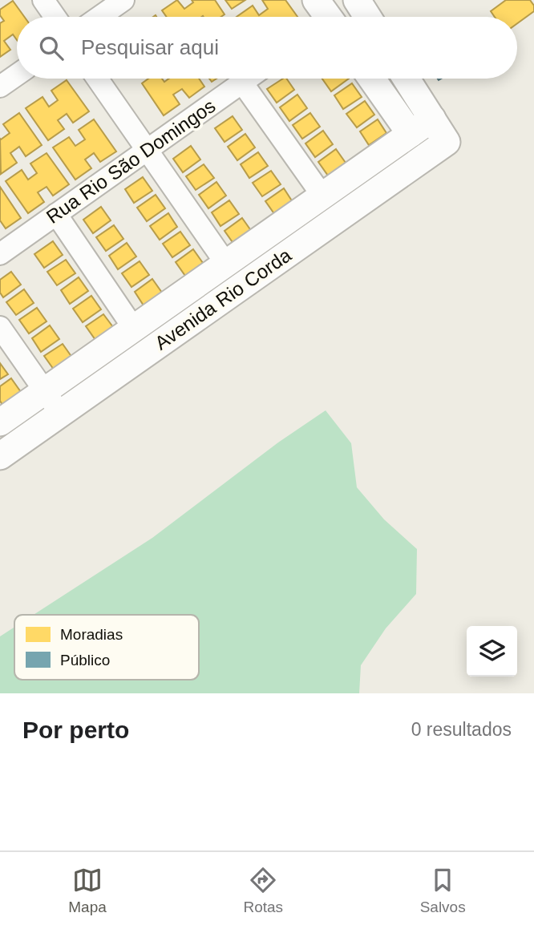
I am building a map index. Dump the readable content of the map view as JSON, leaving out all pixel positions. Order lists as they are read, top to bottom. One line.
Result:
{"streets":{"street":["Rua Rio São Domingos","Avenida Rio Corda"]},"legend":["Moradias","Público"],"page":{"search":"Pesquisar aqui","heading":["Por perto","0 resultados"],"nav":["Mapa","Rotas","Salvos"]}}
